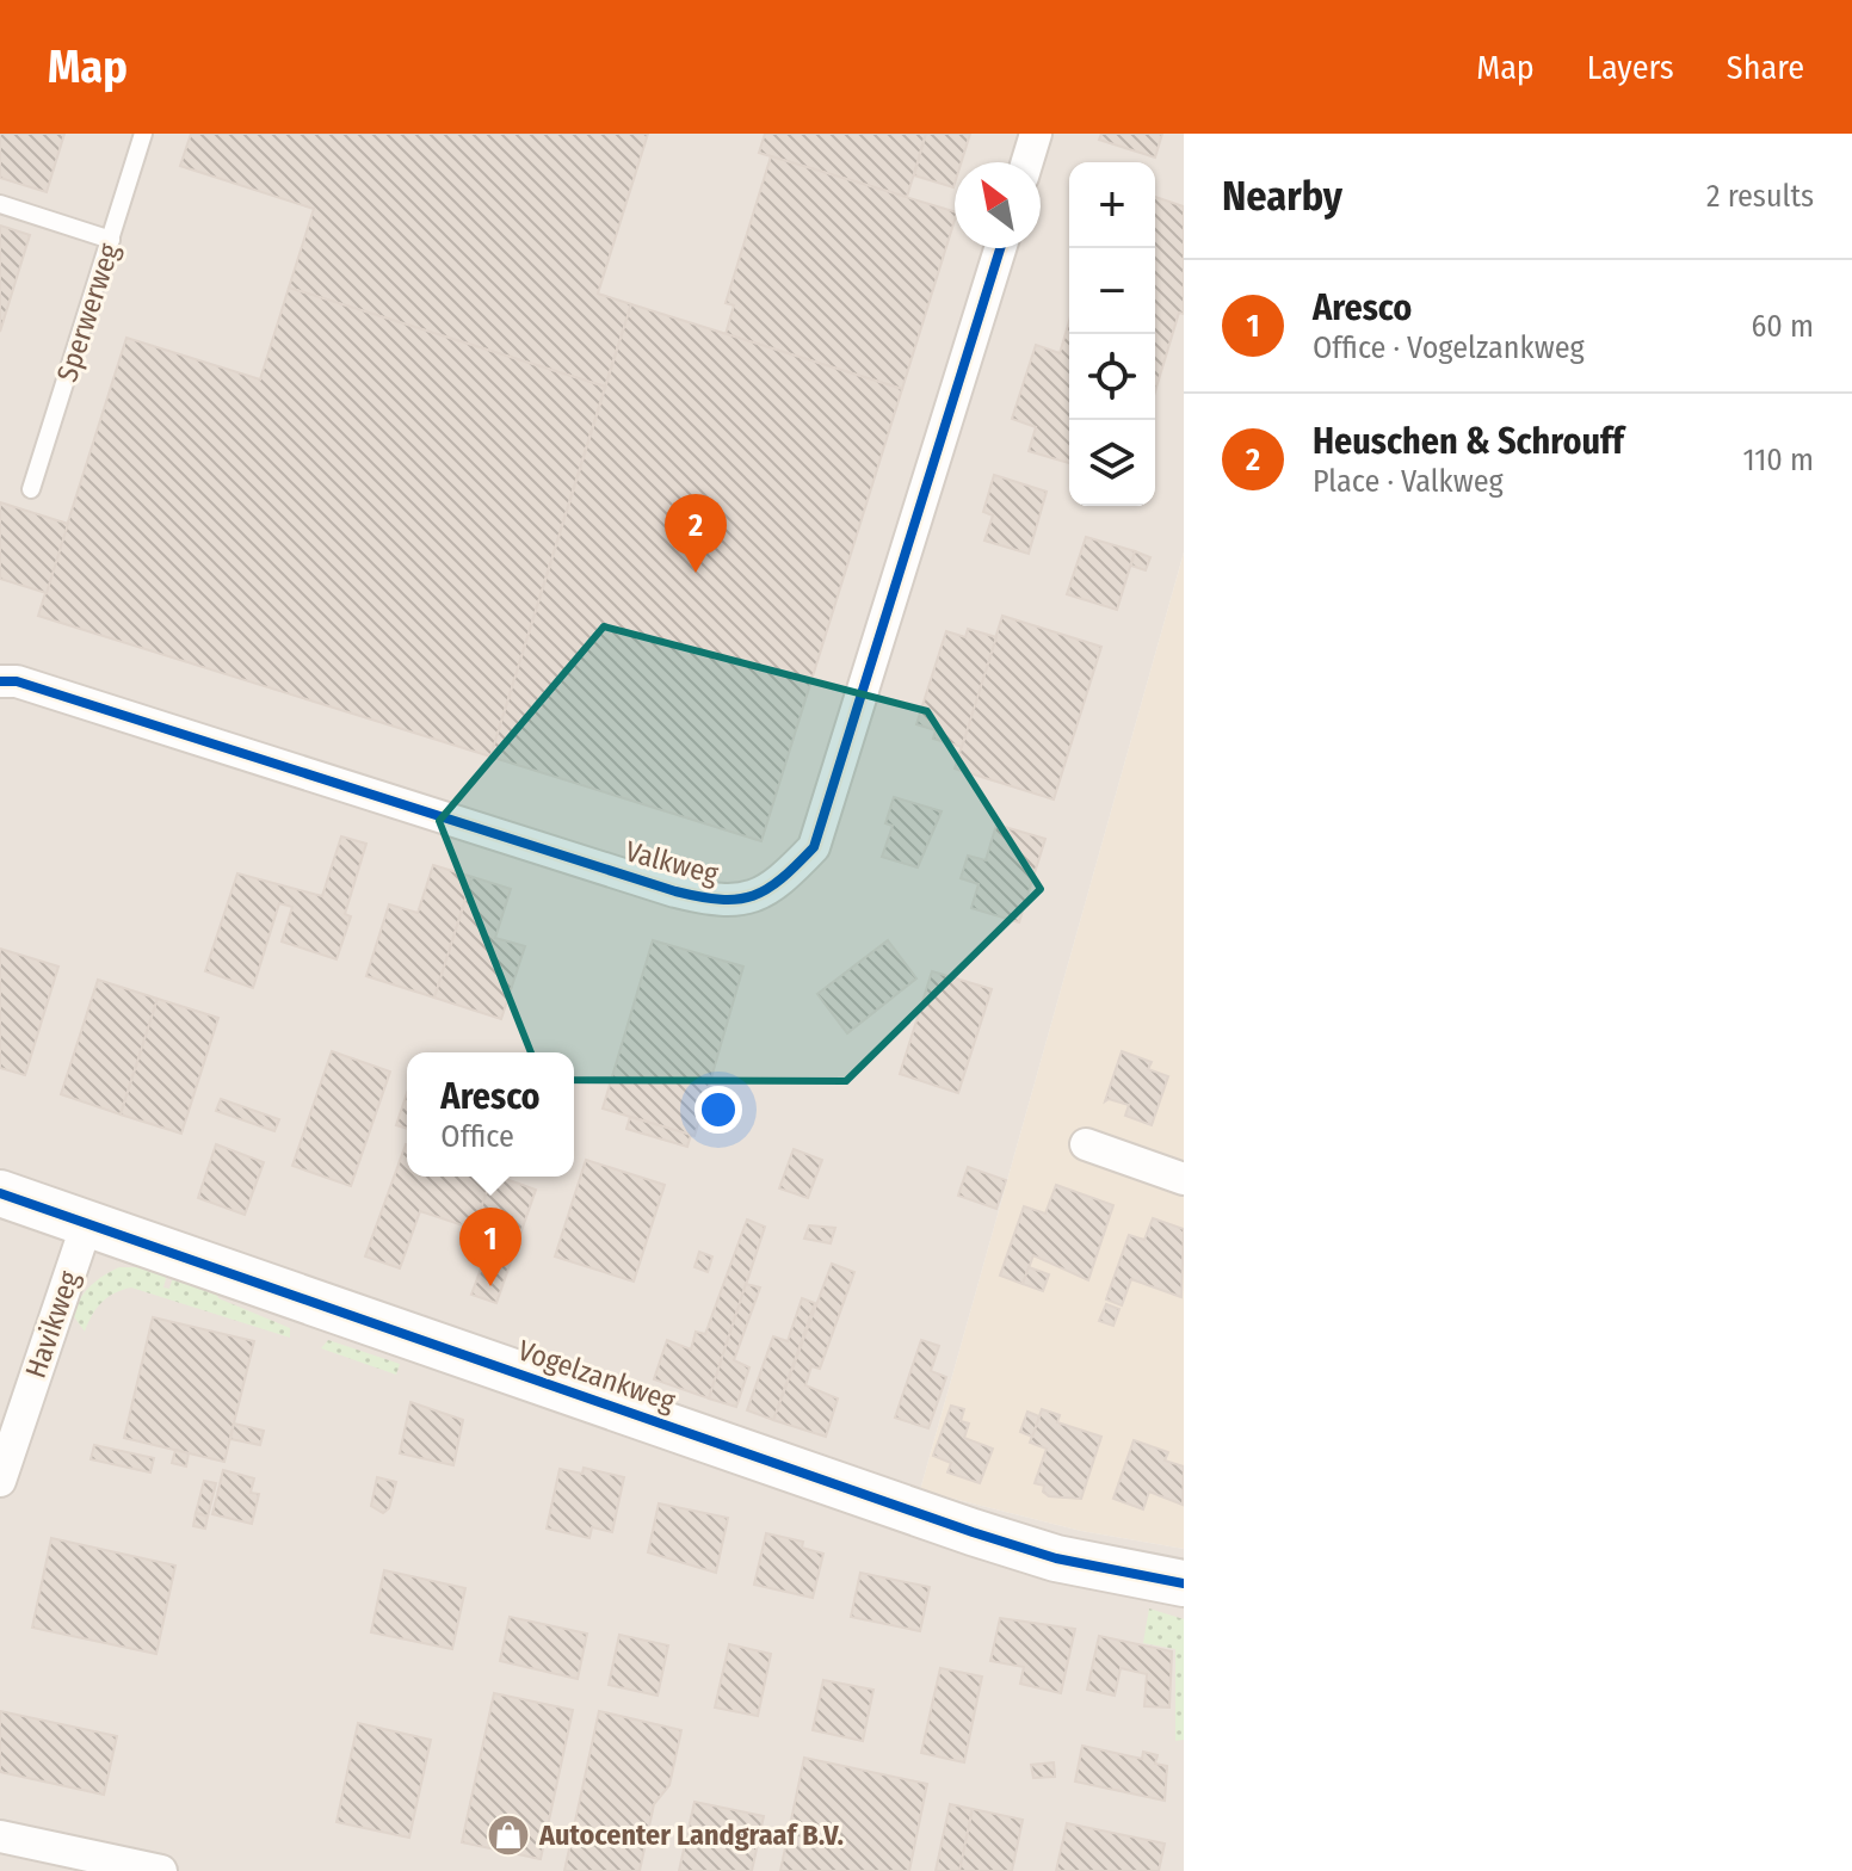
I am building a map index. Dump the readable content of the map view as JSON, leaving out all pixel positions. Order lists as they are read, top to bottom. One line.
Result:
{"streets":{"street":["Valkweg","Havikweg","Vogelzankweg"],"lane":["Sperwerweg"]},"crossings":[["Havikweg","Vogelzankweg"]],"places":{"shop":["Autocenter Landgraaf B.V."]},"north":"top left","page":{"header":"Map","nav":["Map","Layers","Share"],"heading":["Nearby","2 results"],"map_buttons":["+","−"],"list":[{"mark":"1","name":"Aresco","note":"Office · Vogelzankweg","value":"60 m"},{"mark":"2","name":"Heuschen & Schrouff","note":"Place · Valkweg","value":"110 m"}],"pins":["2","1"],"popup":["Aresco","Office"]}}
